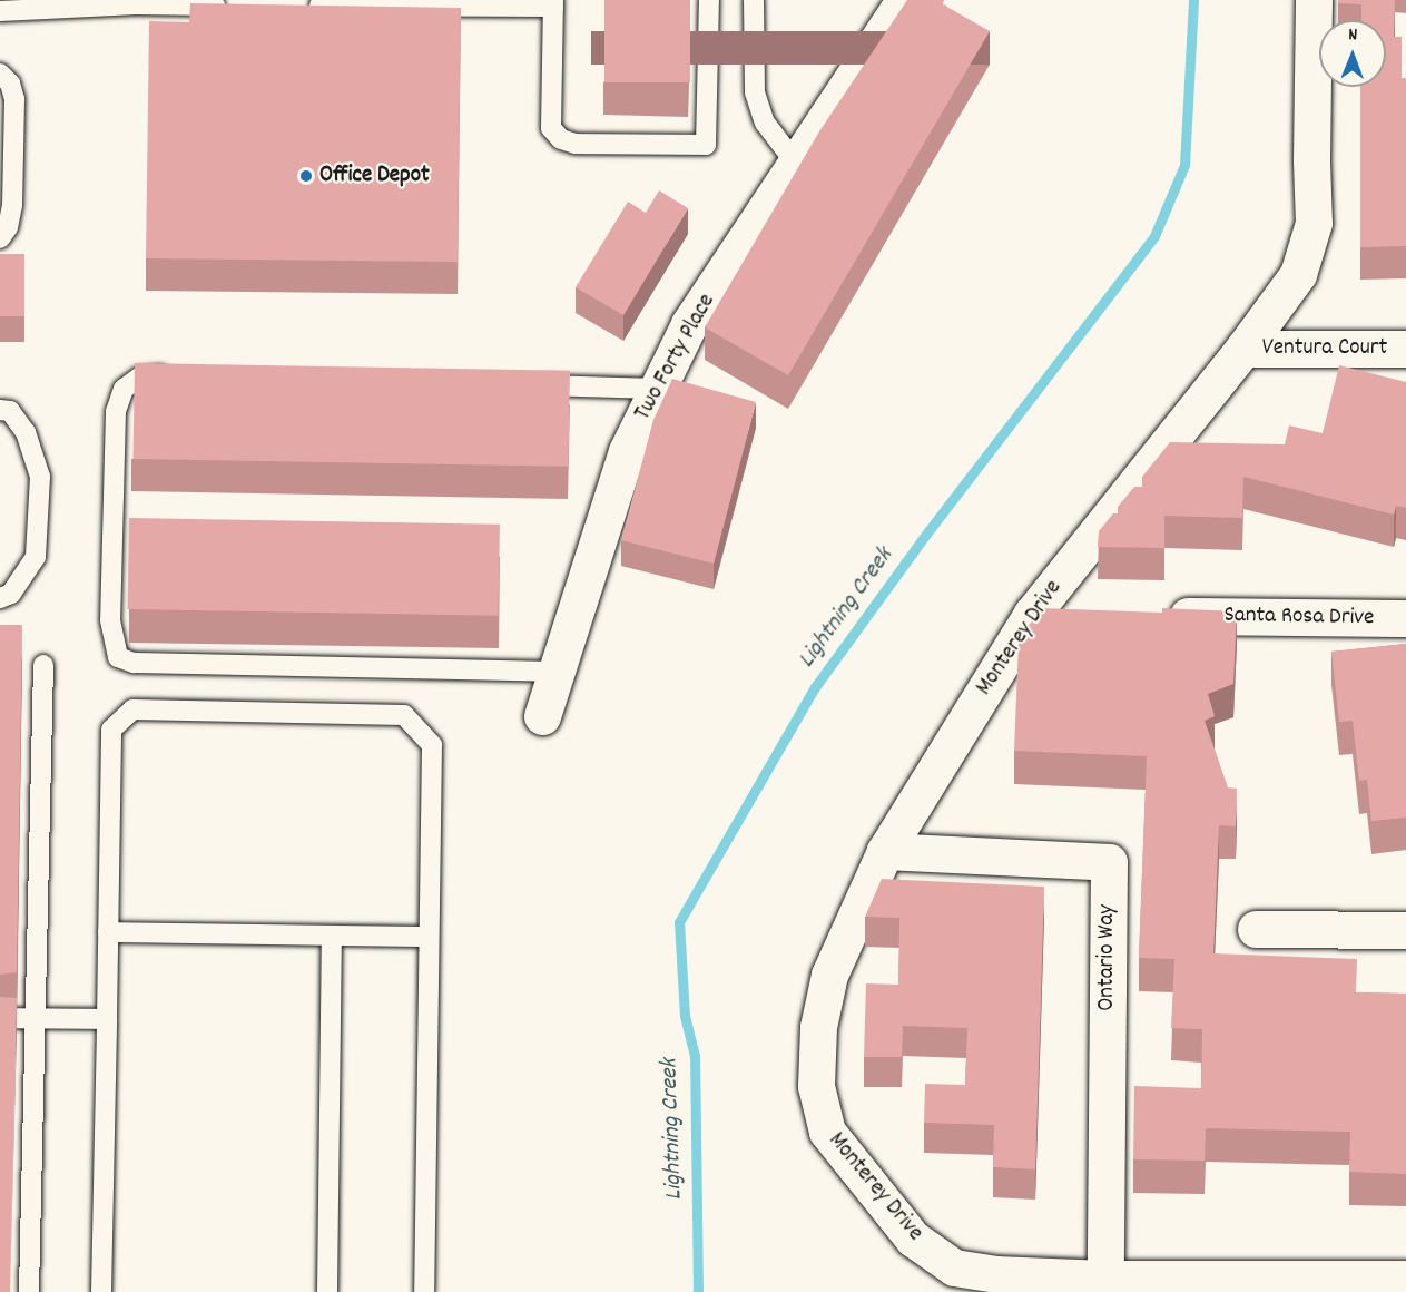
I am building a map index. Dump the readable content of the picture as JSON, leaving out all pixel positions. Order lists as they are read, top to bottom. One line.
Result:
{"streets":{"street":["Ventura Court","Two Forty Place","Santa Rosa Drive","Monterey Drive","Ontario Way"]},"crossings":[["Ventura Court","Monterey Drive"],["Monterey Drive","Ontario Way"]],"water":["Lightning Creek"],"places":["Office Depot"],"north":"top"}
